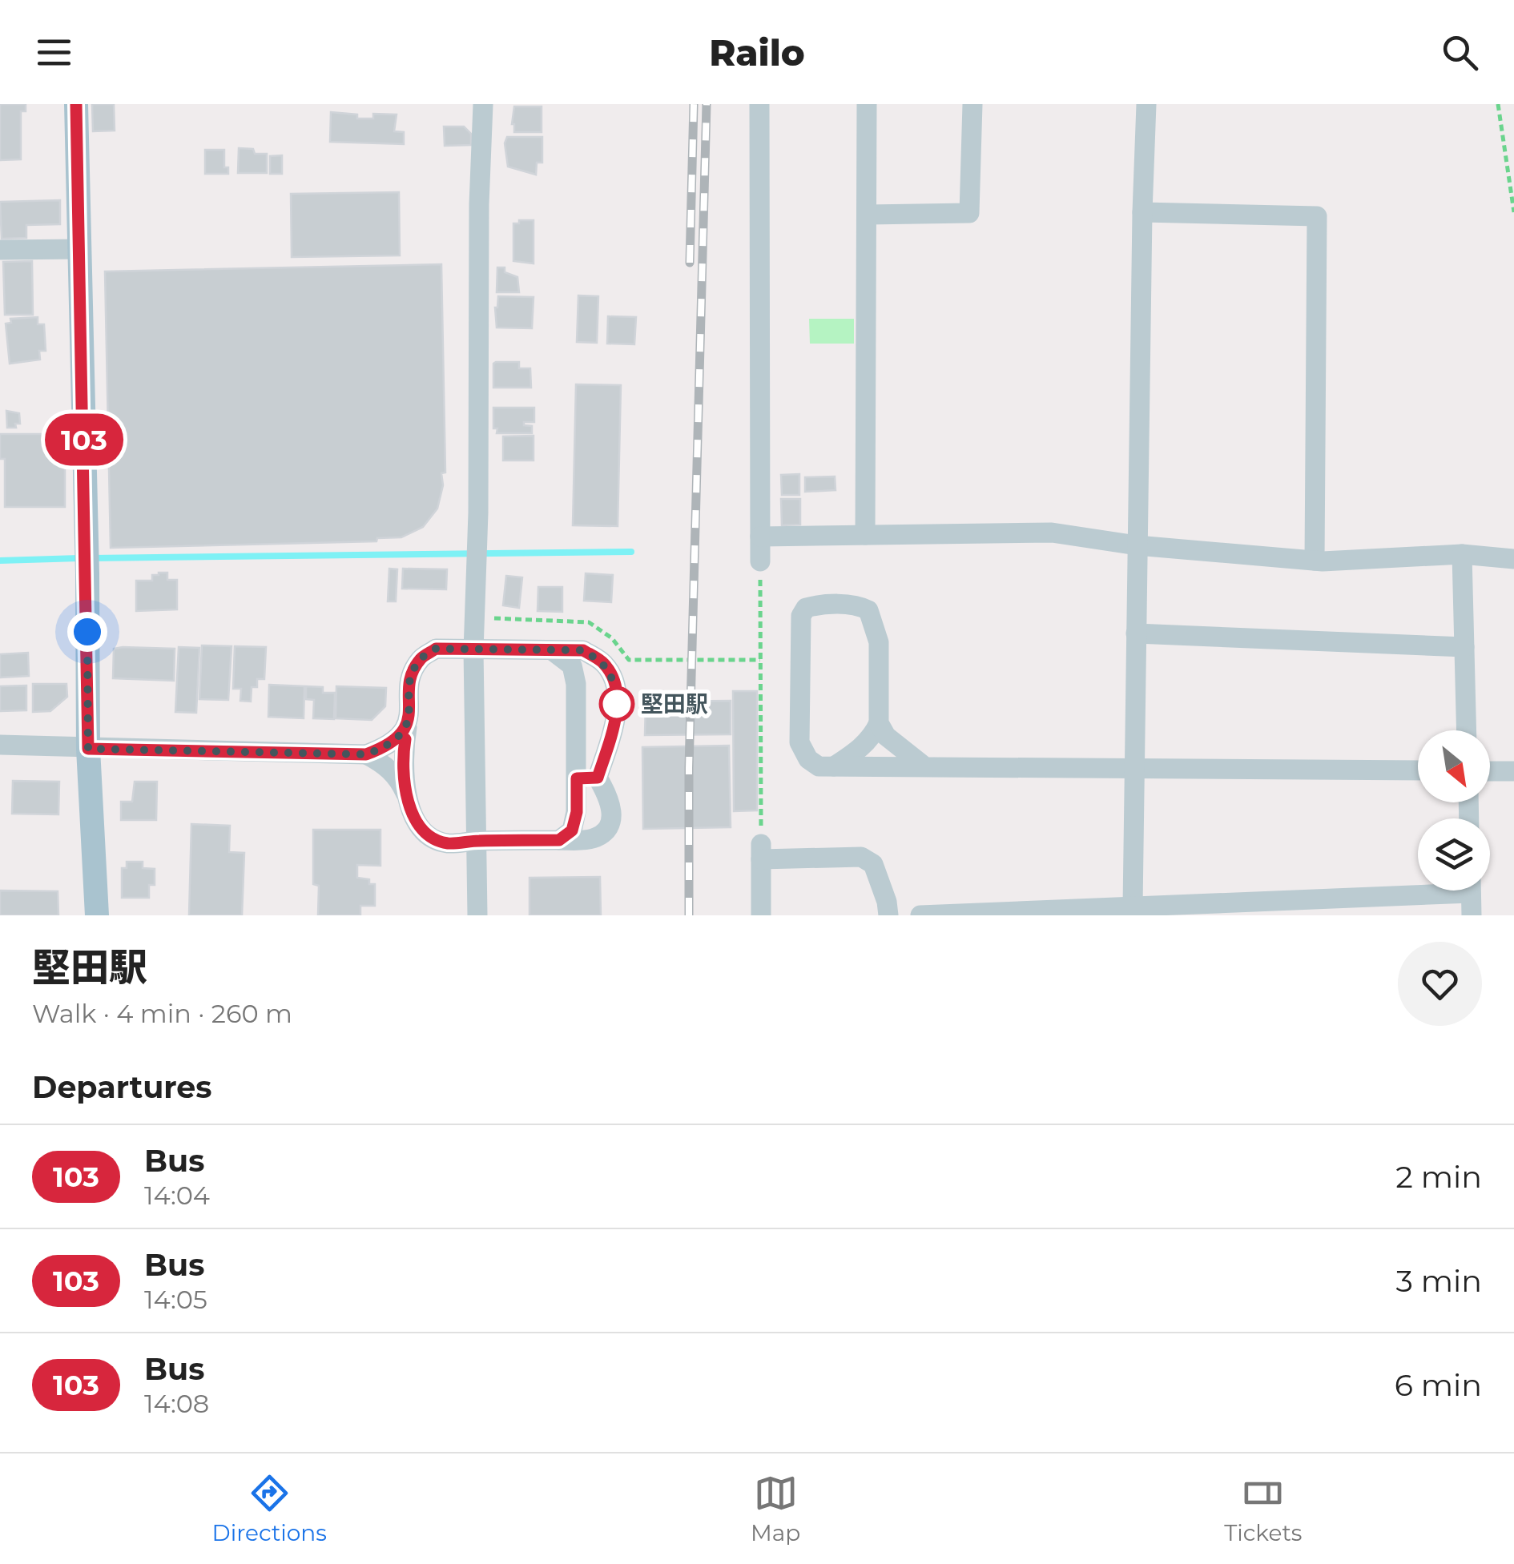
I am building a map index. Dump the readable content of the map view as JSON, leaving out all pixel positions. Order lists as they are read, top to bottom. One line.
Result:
{"places":["堅田駅"],"lines":["bus line 103"],"north":"bottom right","page":{"header":"Railo","on_map":"103","heading":[["堅田駅","Walk · 4 min · 260 m"],"Departures"],"list":[{"mark":"103","name":"Bus","note":"14:04","value":"2 min"},{"mark":"103","name":"Bus","note":"14:05","value":"3 min"},{"mark":"103","name":"Bus","note":"14:08","value":"6 min"}],"tabs":["Directions","Map","Tickets"]}}
